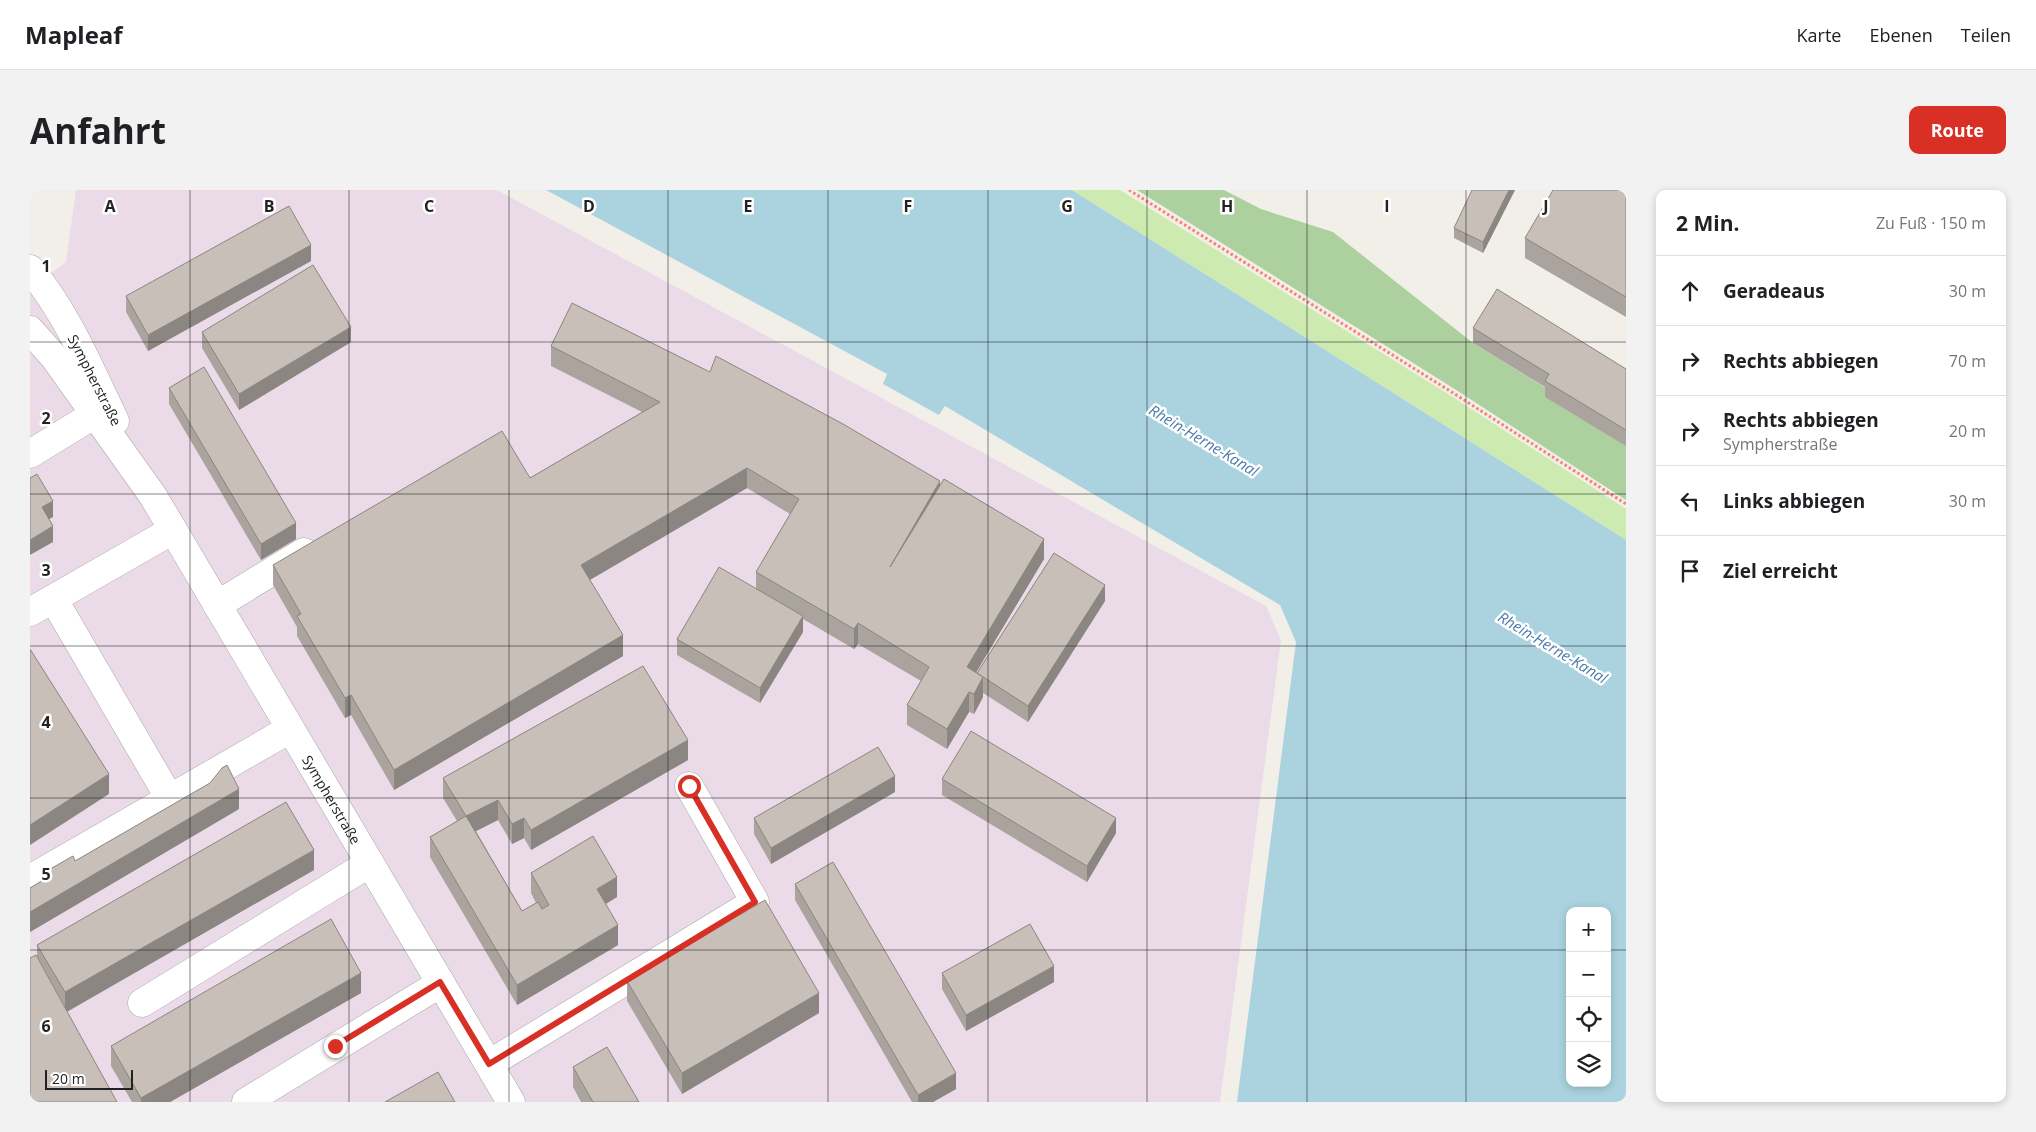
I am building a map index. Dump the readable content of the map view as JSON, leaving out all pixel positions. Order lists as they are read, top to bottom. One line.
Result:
{"streets":{"street":["Sympherstraße"]},"water":["Rhein-Herne-Kanal"],"scale_bar":"20 m","page":{"header":"Mapleaf","nav":["Karte","Ebenen","Teilen"],"buttons":"Route","title":"Anfahrt","heading":["2 Min.","Zu Fuß · 150 m"],"list":[["Geradeaus","30 m"],["Rechts abbiegen","70 m"],["Rechts abbiegen","Sympherstraße","20 m"],["Links abbiegen","30 m"],"Ziel erreicht"],"map_buttons":["+","−"],"scale":"20 m"},"grid":{"columns":["A","B","C","D","E","F","G","H","I","J"],"rows":["1","2","3","4","5","6"]}}
